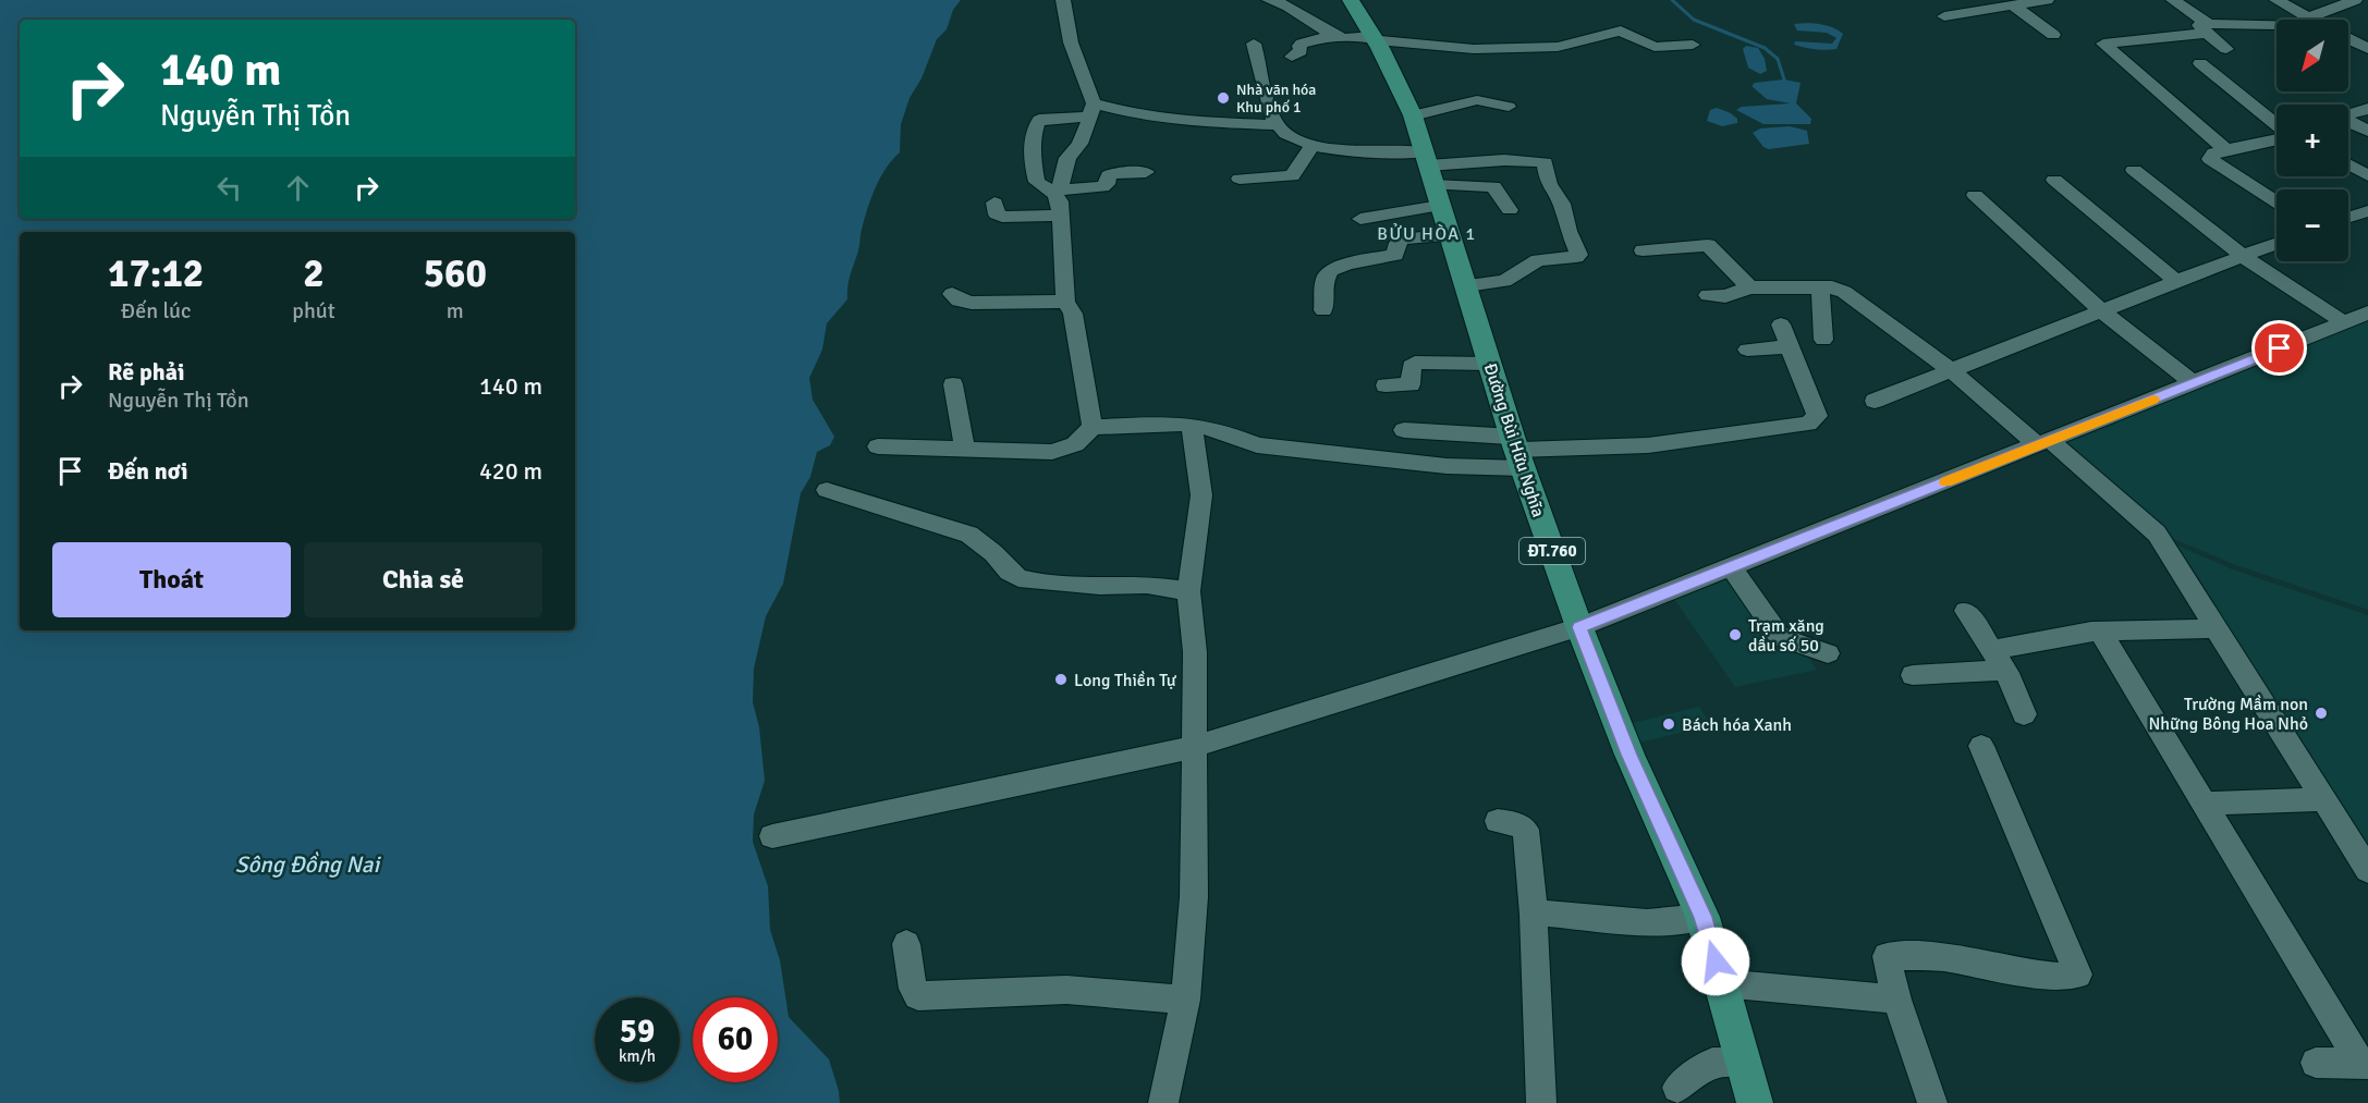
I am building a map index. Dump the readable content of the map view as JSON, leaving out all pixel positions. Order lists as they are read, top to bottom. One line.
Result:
{"streets":{"main road":["Đường Bùi Hữu Nghĩa","ĐT.760"]},"districts":["BỬU HÒA 1"],"water":["Sông Đồng Nai"],"places":["Nhà văn hóa Khu phố 1","Trạm xăng dầu số 50","Long Thiền Tự","Trường Mầm non Những Bông Hoa Nhỏ","Bách hóa Xanh"],"north":"bottom left","page":{"map_buttons":["+","−"],"turn":["140 m","Nguyễn Thị Tồn"],"eta":["17:12","Đến lúc","2","phút","560","m"],"list":[{"name":"Rẽ phải","note":"Nguyễn Thị Tồn","value":"140 m"},{"name":"Đến nơi","value":"420 m"}],"buttons":["Thoát","Chia sẻ"],"speed":"59 km/h","limit":"60"}}
